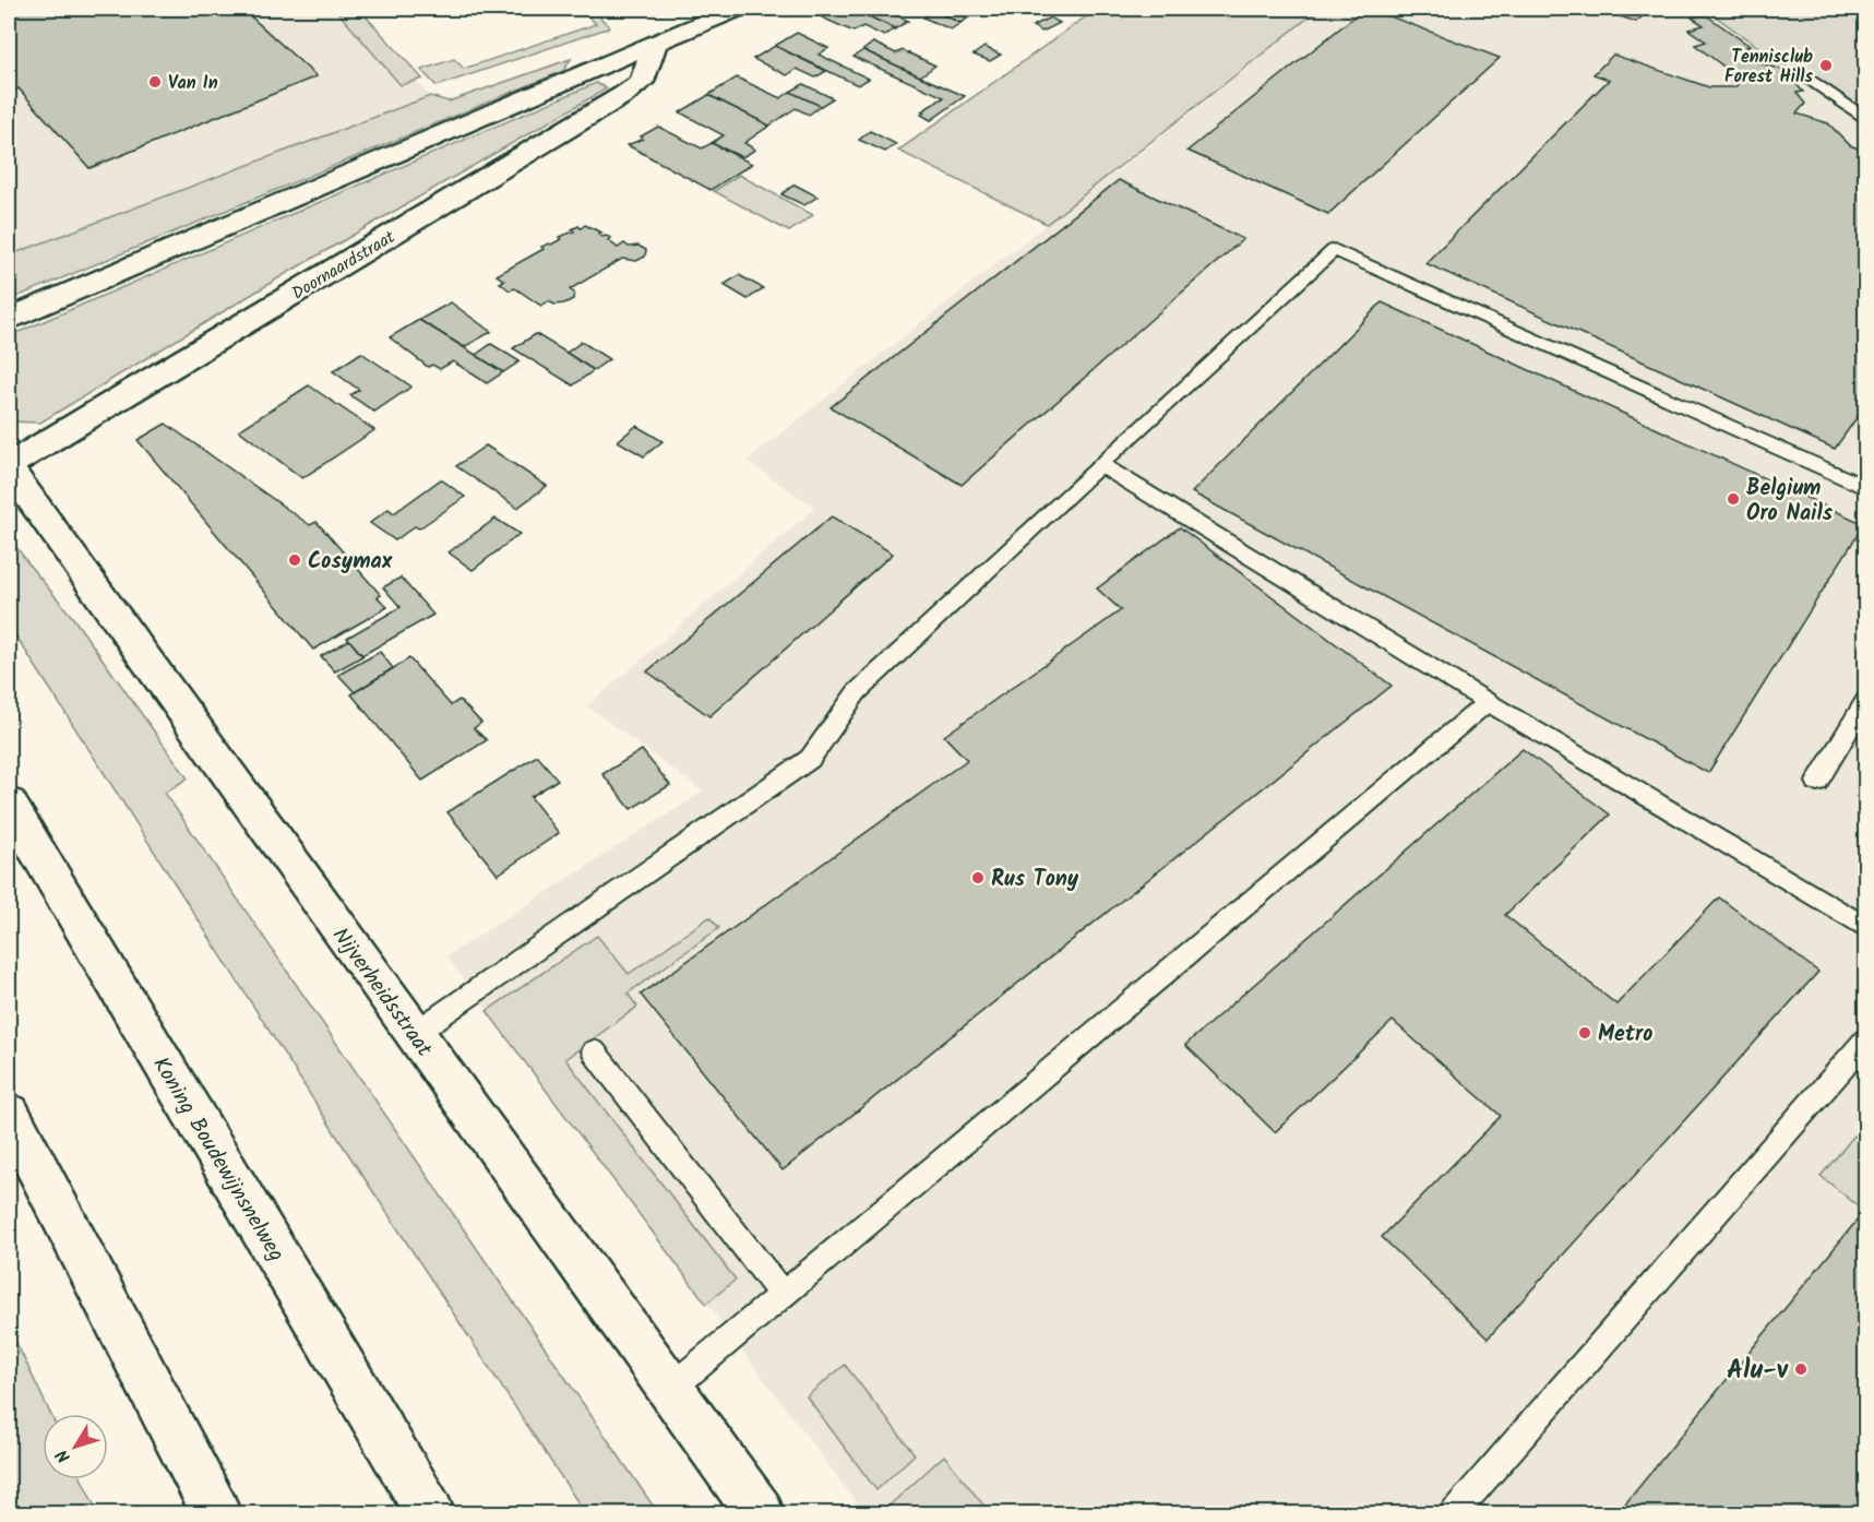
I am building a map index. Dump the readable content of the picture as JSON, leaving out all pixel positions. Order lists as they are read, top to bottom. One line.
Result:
{"streets":{"main road":["Doornaardstraat","Nijverheidsstraat","Koning Boudewijnsnelweg"]},"crossings":[["Doornaardstraat","Nijverheidsstraat"]],"places":["Tennisclub Forest Hills","Van In","Belgium Oro Nails","Cosymax","Rus Tony","Metro","Alu-v"],"north":"bottom left"}
